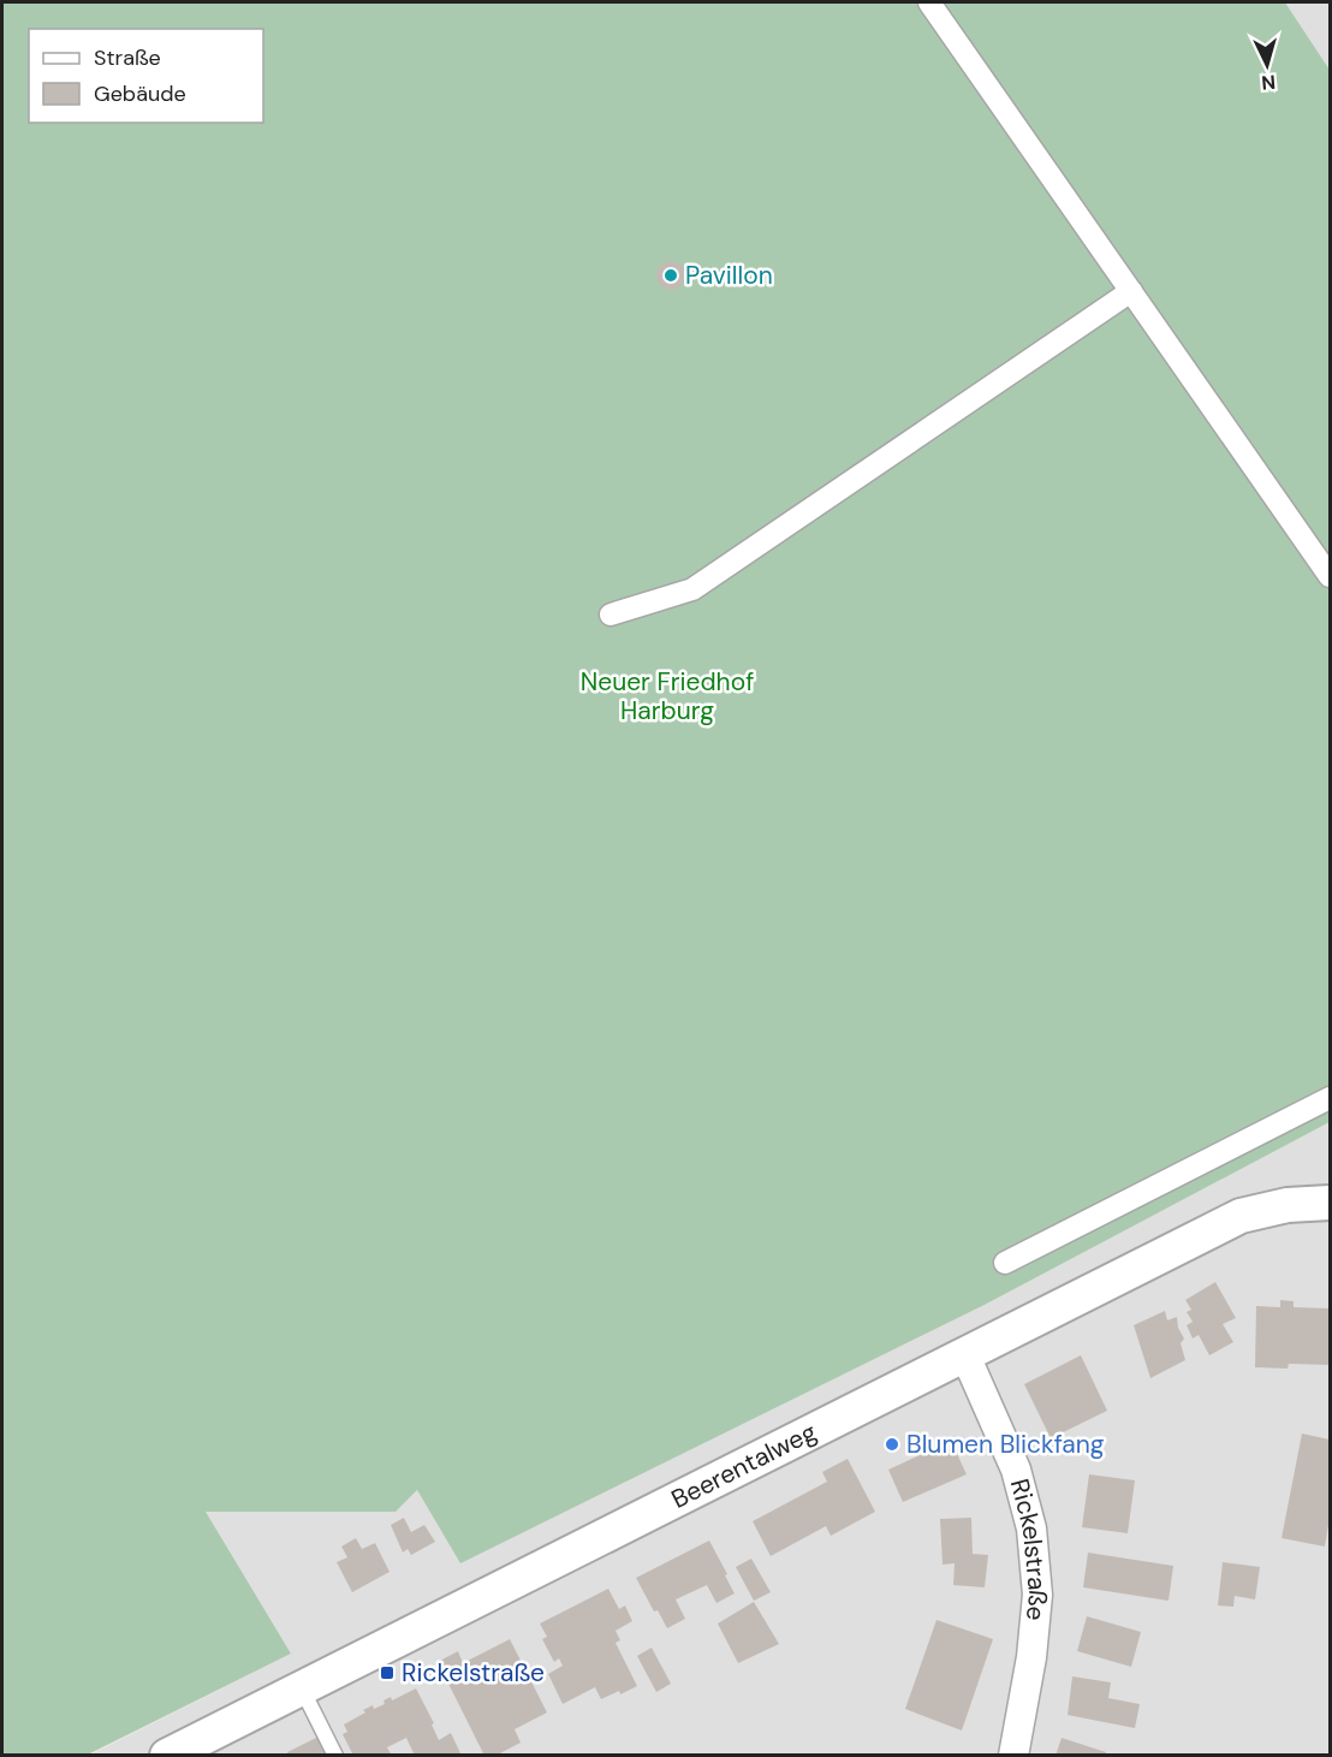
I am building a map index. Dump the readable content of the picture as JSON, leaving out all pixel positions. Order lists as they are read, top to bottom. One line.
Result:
{"streets":{"street":["Beerentalweg","Rickelstraße"]},"crossings":[["Beerentalweg","Rickelstraße"]],"parks":["Neuer Friedhof Harburg"],"places":{"other":["Pavillon","Blumen Blickfang"],"transit":["Rickelstraße"]},"legend":["Straße","Gebäude"],"north":"bottom"}
